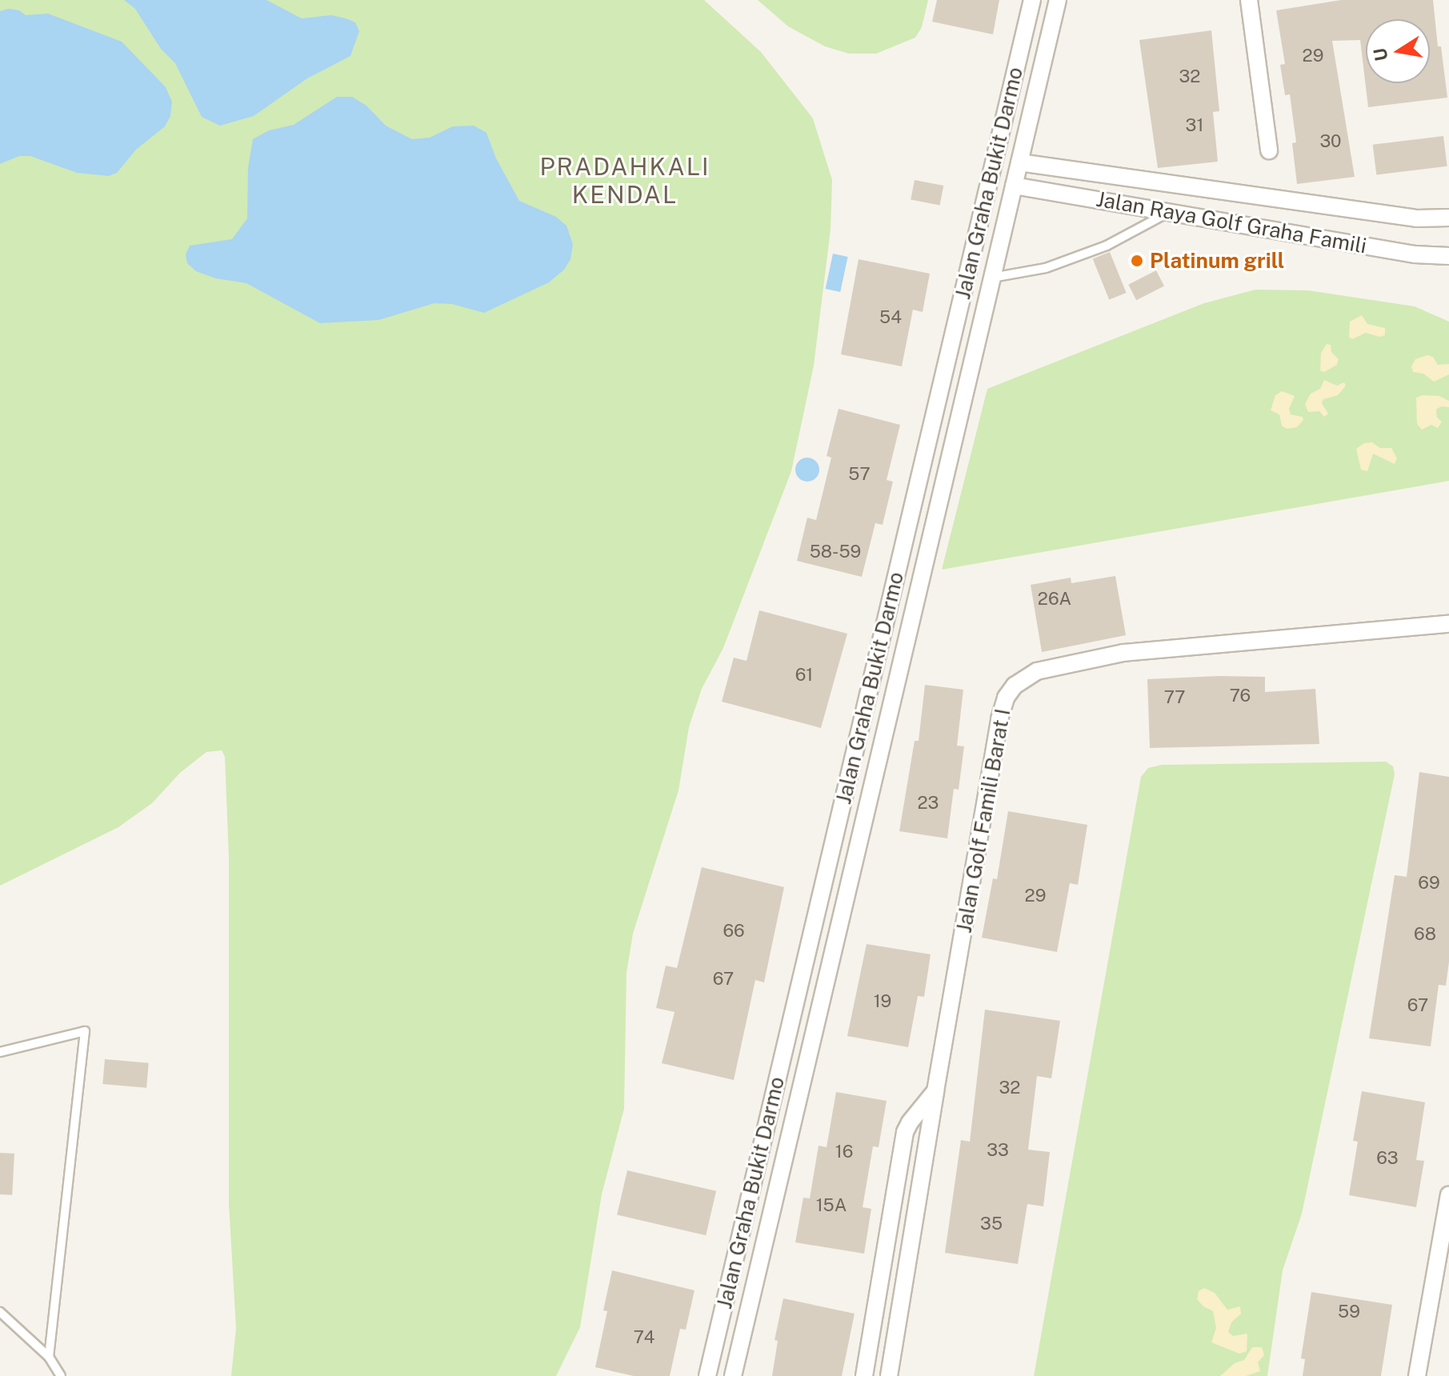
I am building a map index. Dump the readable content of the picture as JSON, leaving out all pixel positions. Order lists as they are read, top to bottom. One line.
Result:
{"streets":{"street":["Jalan Graha Bukit Darmo","Jalan Raya Golf Graha Famili","Jalan Golf Famili Barat I"]},"crossings":[["Jalan Graha Bukit Darmo","Jalan Raya Golf Graha Famili"]],"districts":["PRADAHKALI KENDAL"],"places":["Platinum grill"],"house_numbers":["29","32","31","30","54","57","58-59","26A","61","76","77","23","69","29","66","68","67","19","67","32","33","16","63","15A","35","59","74"],"north":"left"}
